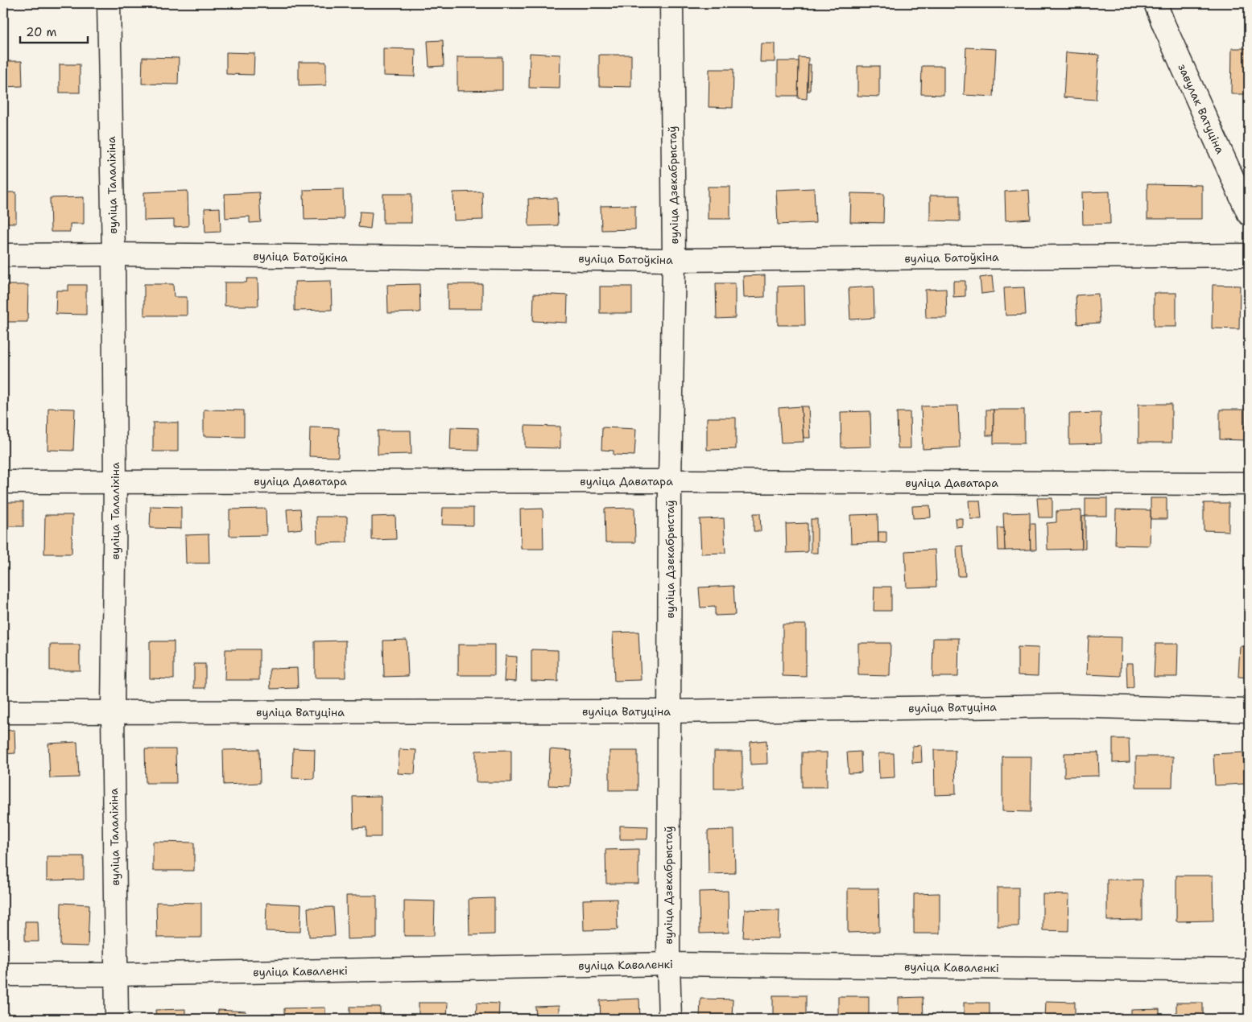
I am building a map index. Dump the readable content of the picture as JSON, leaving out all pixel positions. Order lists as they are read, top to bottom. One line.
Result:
{"streets":{"street":["завулак Ватуціна","вуліца Талаліхіна","вуліца Дзекабрыстаў","вуліца Батоўкіна","вуліца Даватара","вуліца Ватуціна","вуліца Каваленкі"]},"crossings":[["вуліца Талаліхіна","вуліца Батоўкіна"],["вуліца Талаліхіна","вуліца Даватара"],["вуліца Талаліхіна","вуліца Ватуціна"],["вуліца Талаліхіна","вуліца Каваленкі"],["вуліца Дзекабрыстаў","вуліца Батоўкіна"],["вуліца Дзекабрыстаў","вуліца Даватара"],["вуліца Дзекабрыстаў","вуліца Ватуціна"],["вуліца Дзекабрыстаў","вуліца Каваленкі"]],"scale_bar":"20 m"}
